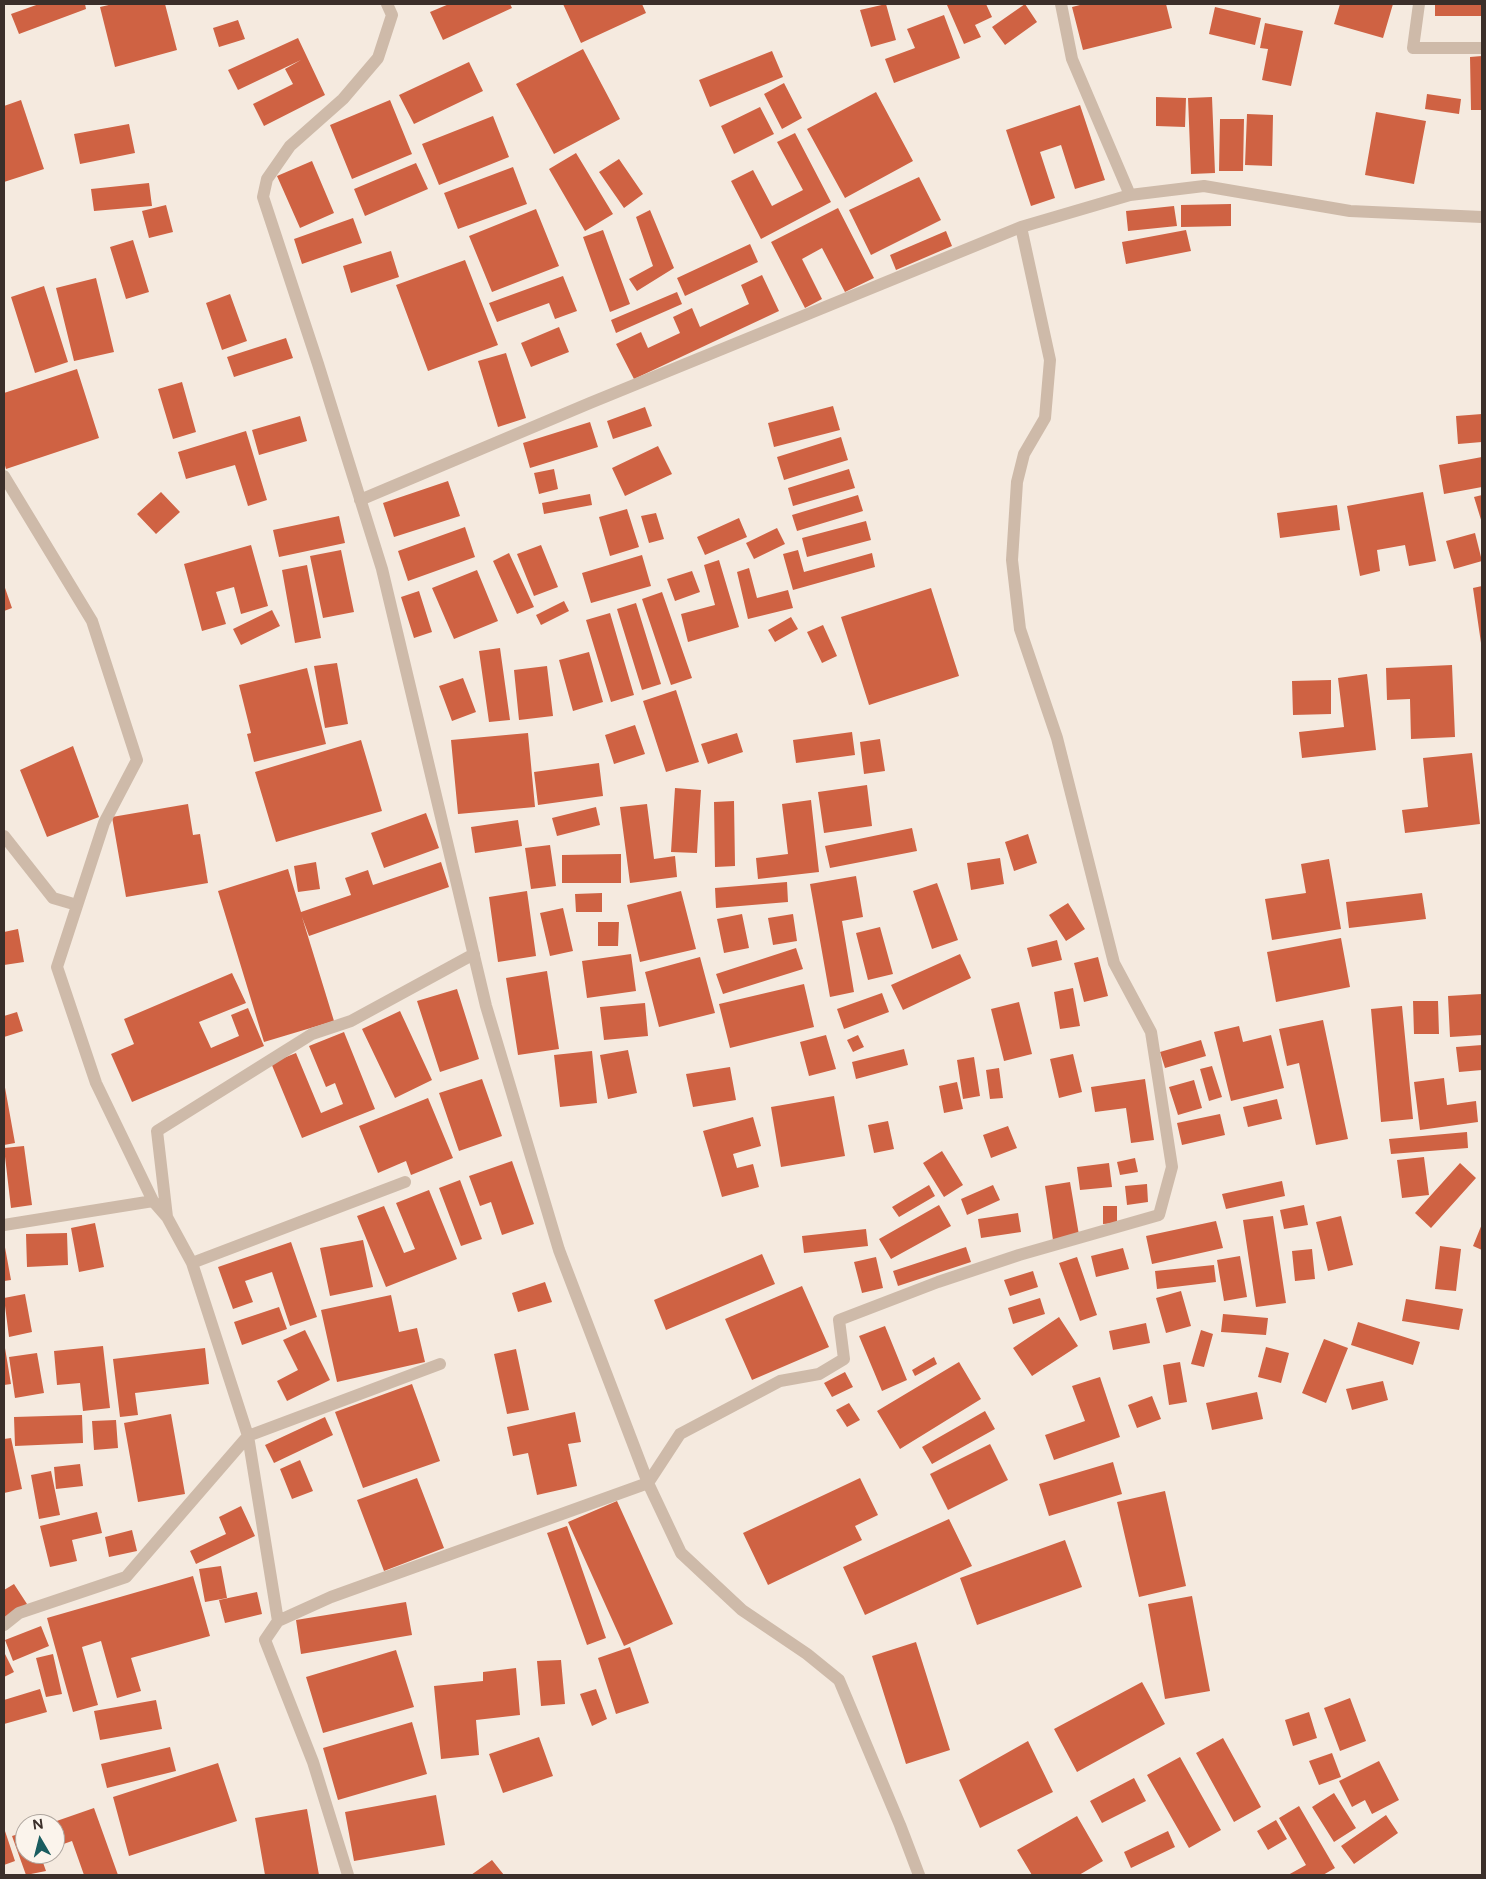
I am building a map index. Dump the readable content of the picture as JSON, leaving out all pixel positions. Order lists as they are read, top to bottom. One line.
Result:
{"north":"top"}
